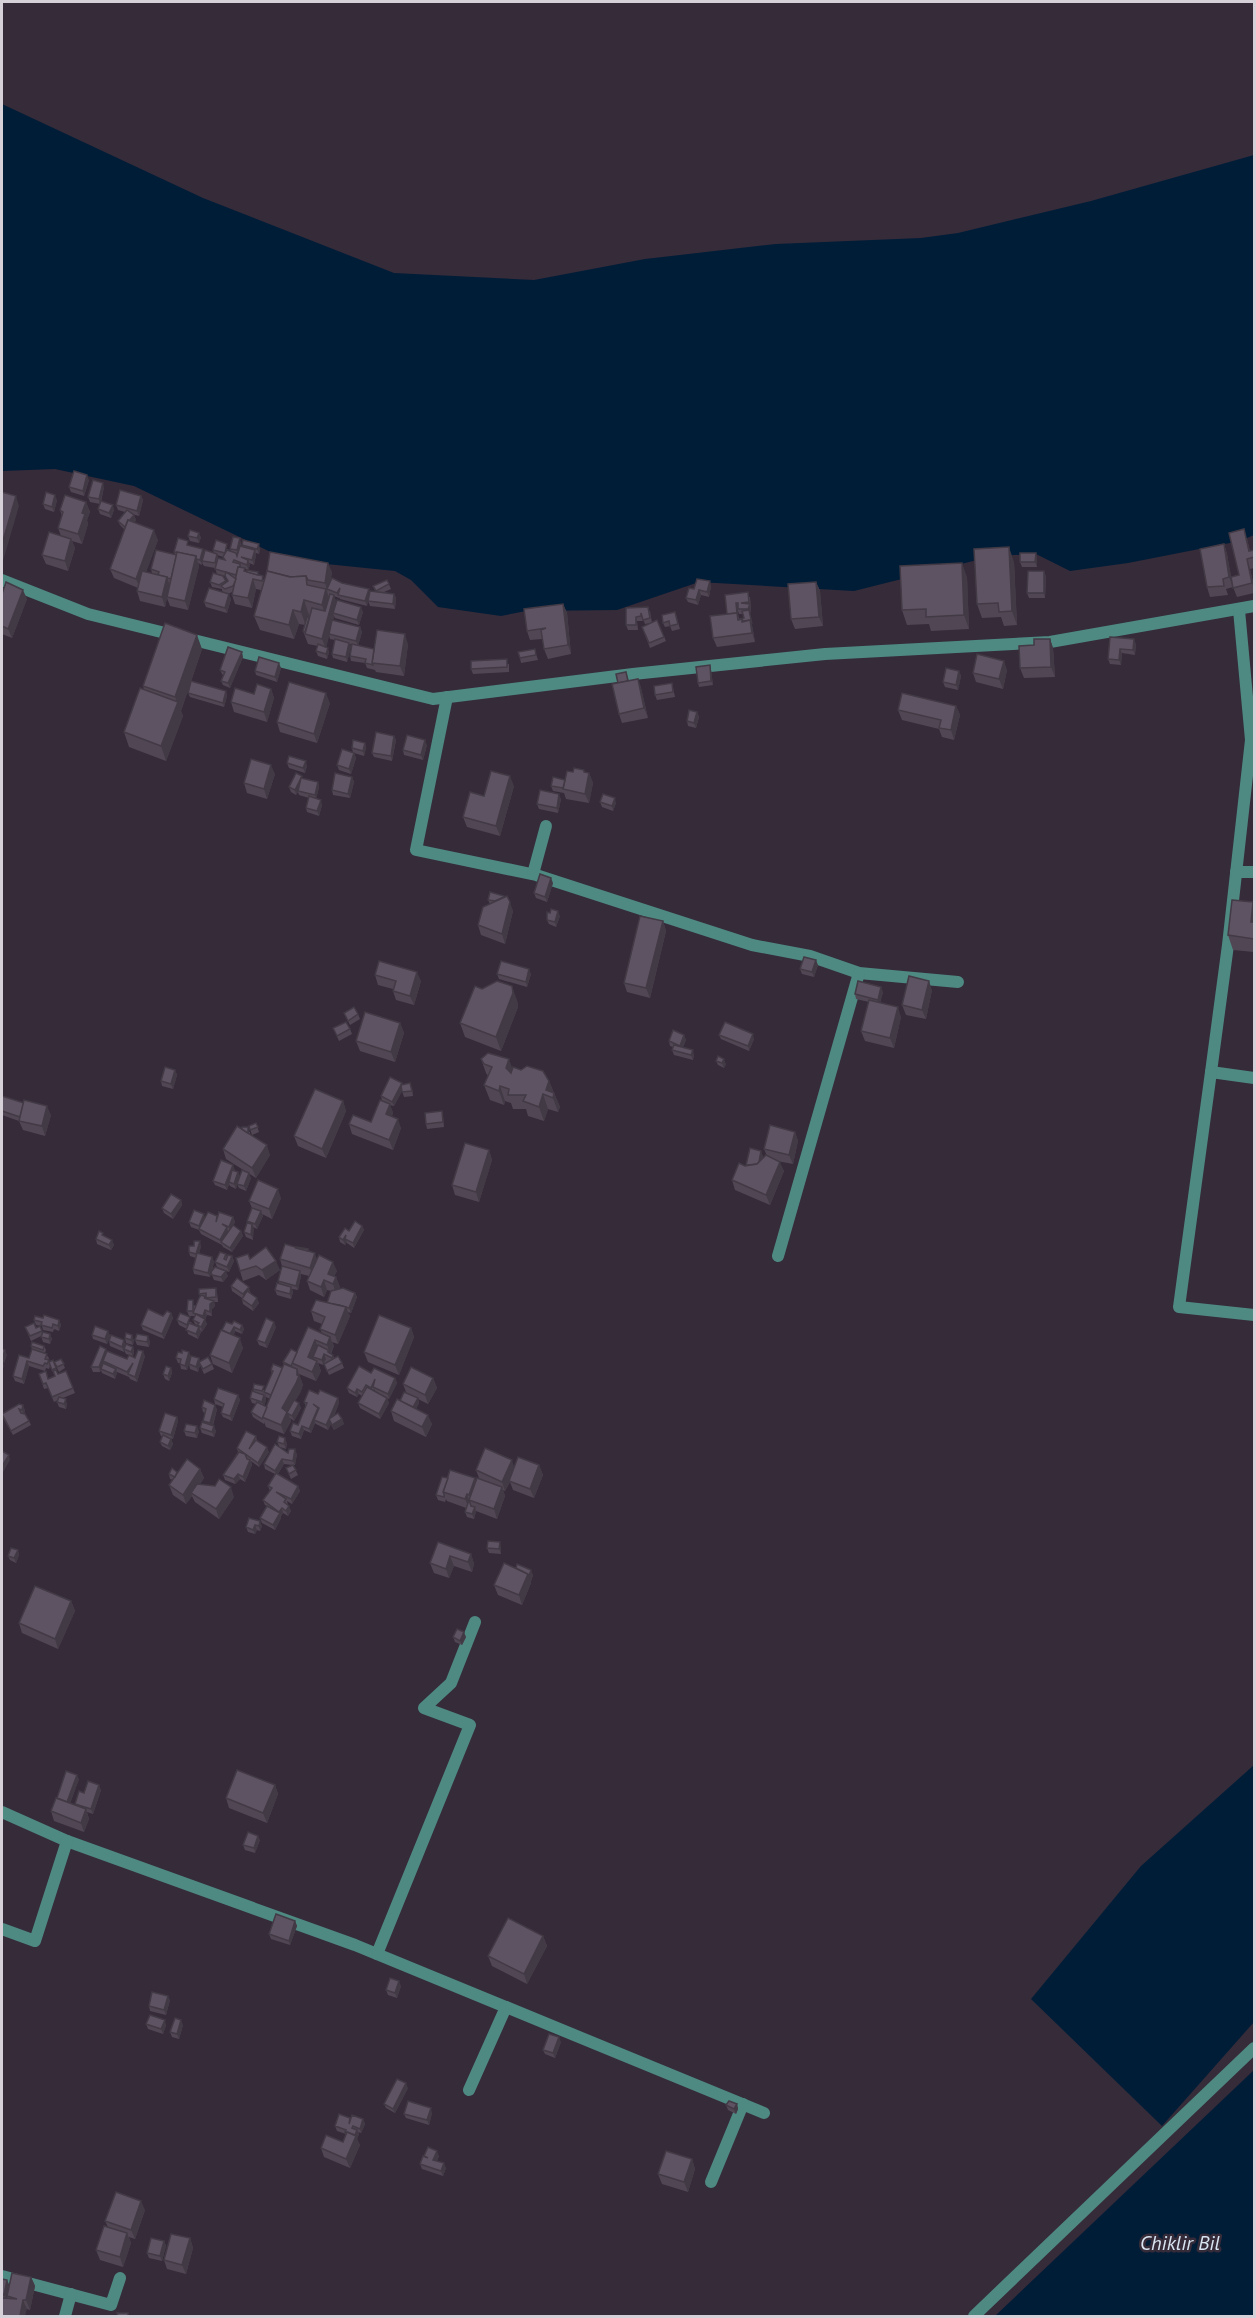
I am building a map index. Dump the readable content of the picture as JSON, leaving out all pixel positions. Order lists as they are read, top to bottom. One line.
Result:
{"water":["Chiklir Bil"]}
